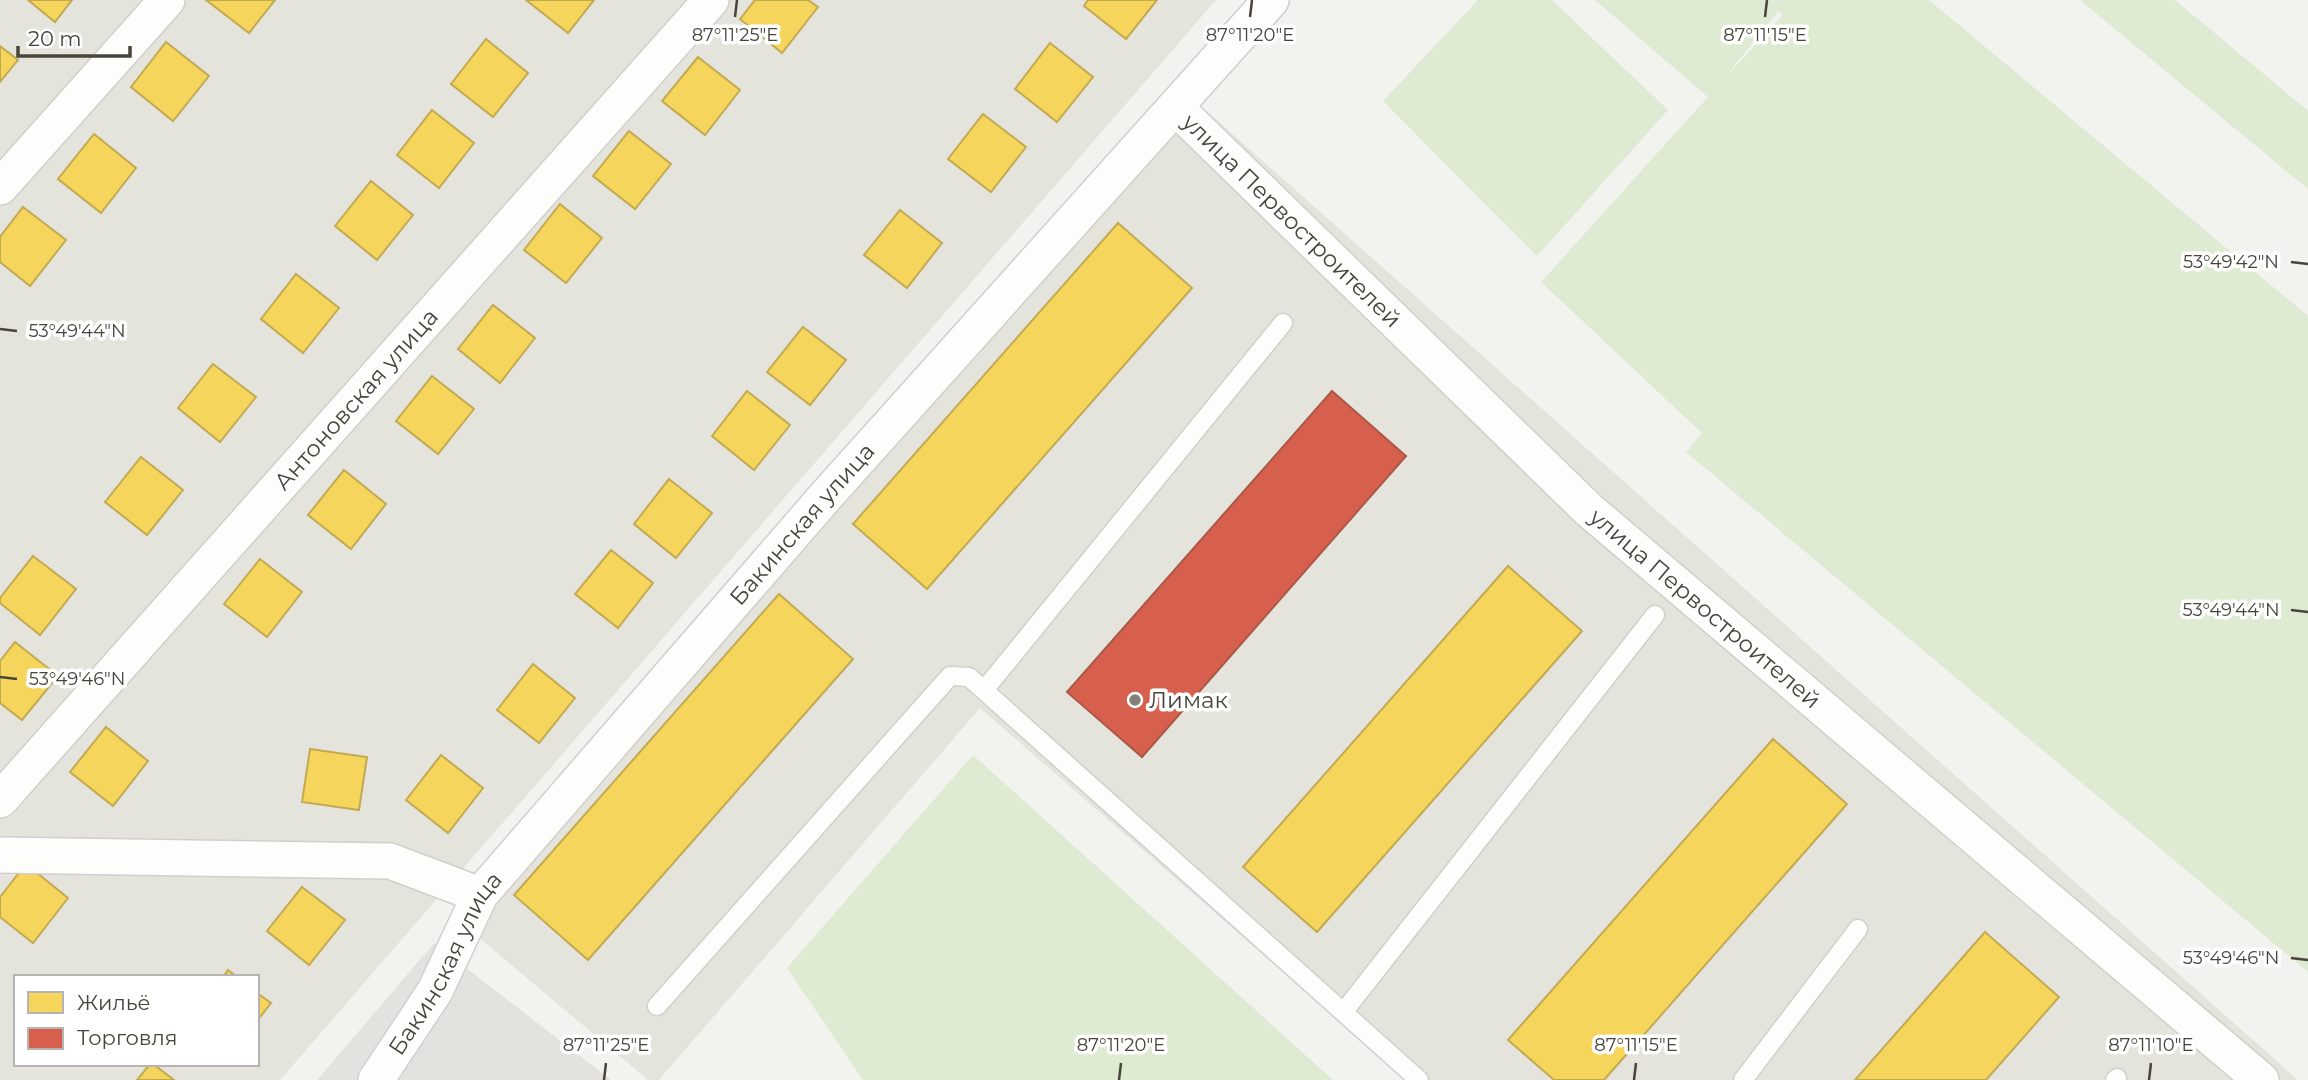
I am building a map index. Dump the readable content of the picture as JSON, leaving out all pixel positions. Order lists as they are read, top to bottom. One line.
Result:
{"streets":{"street":["улица Первостроителей","Антоновская улица","Бакинская улица"]},"crossings":[["улица Первостроителей","Бакинская улица"]],"places":["Лимак"],"legend":["Жильё","Торговля"],"scale_bar":"20 m","coordinates":["87°11'25\"E","87°11'20\"E","87°11'15\"E","53°49'42\"N","53°49'44\"N","53°49'46\"N","87°11'10\"E"]}
